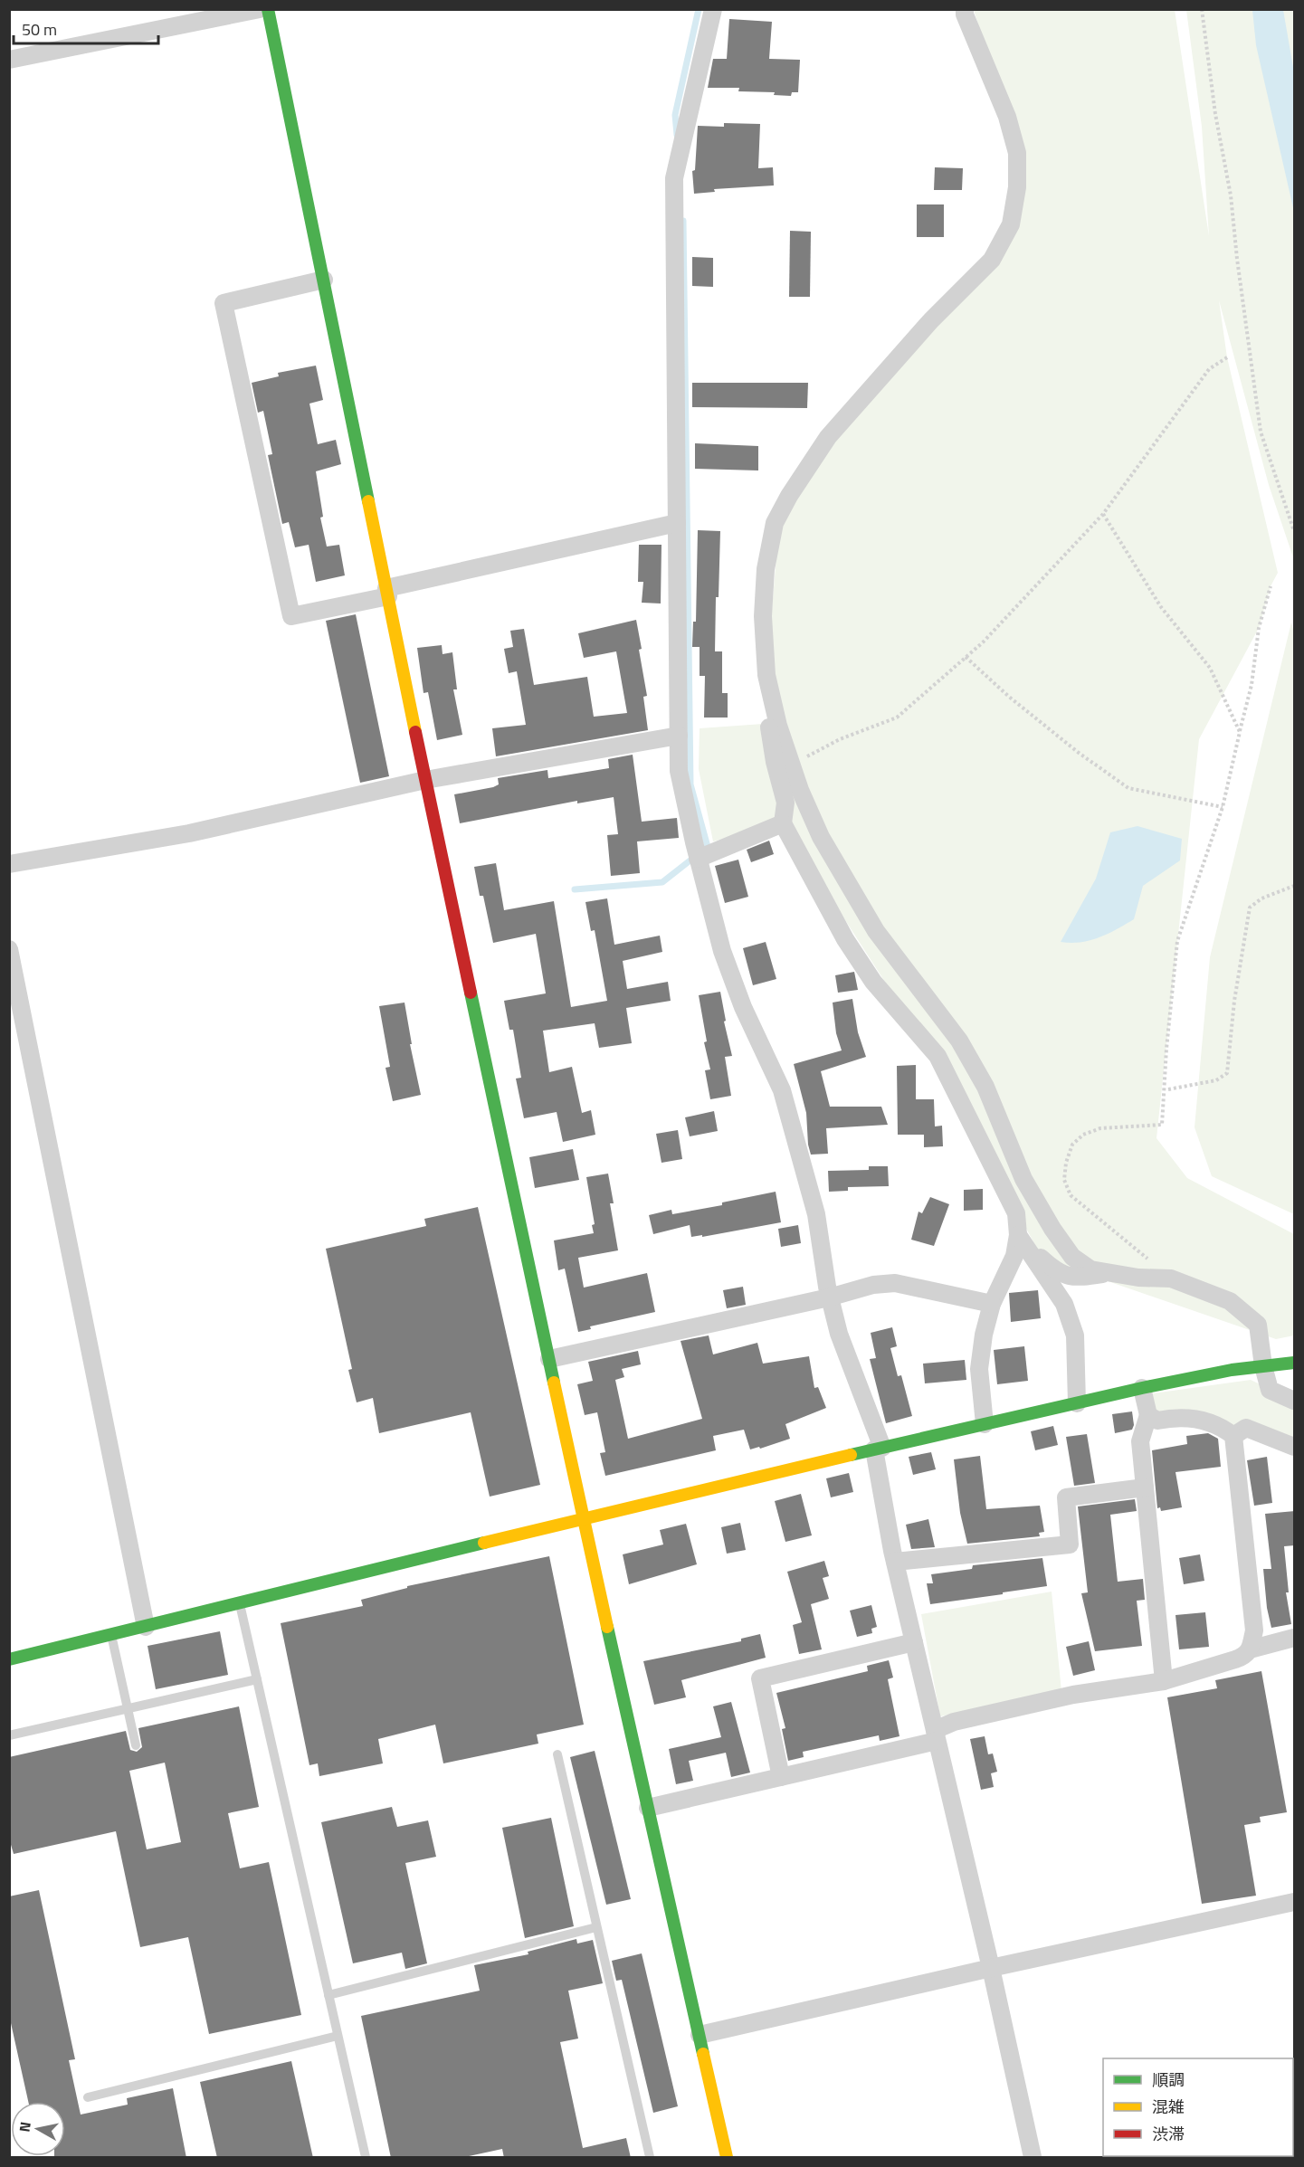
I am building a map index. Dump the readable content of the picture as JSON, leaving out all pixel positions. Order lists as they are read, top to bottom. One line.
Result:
{"legend":["順調","混雑","渋滞"],"scale_bar":"50 m","north":"left"}
